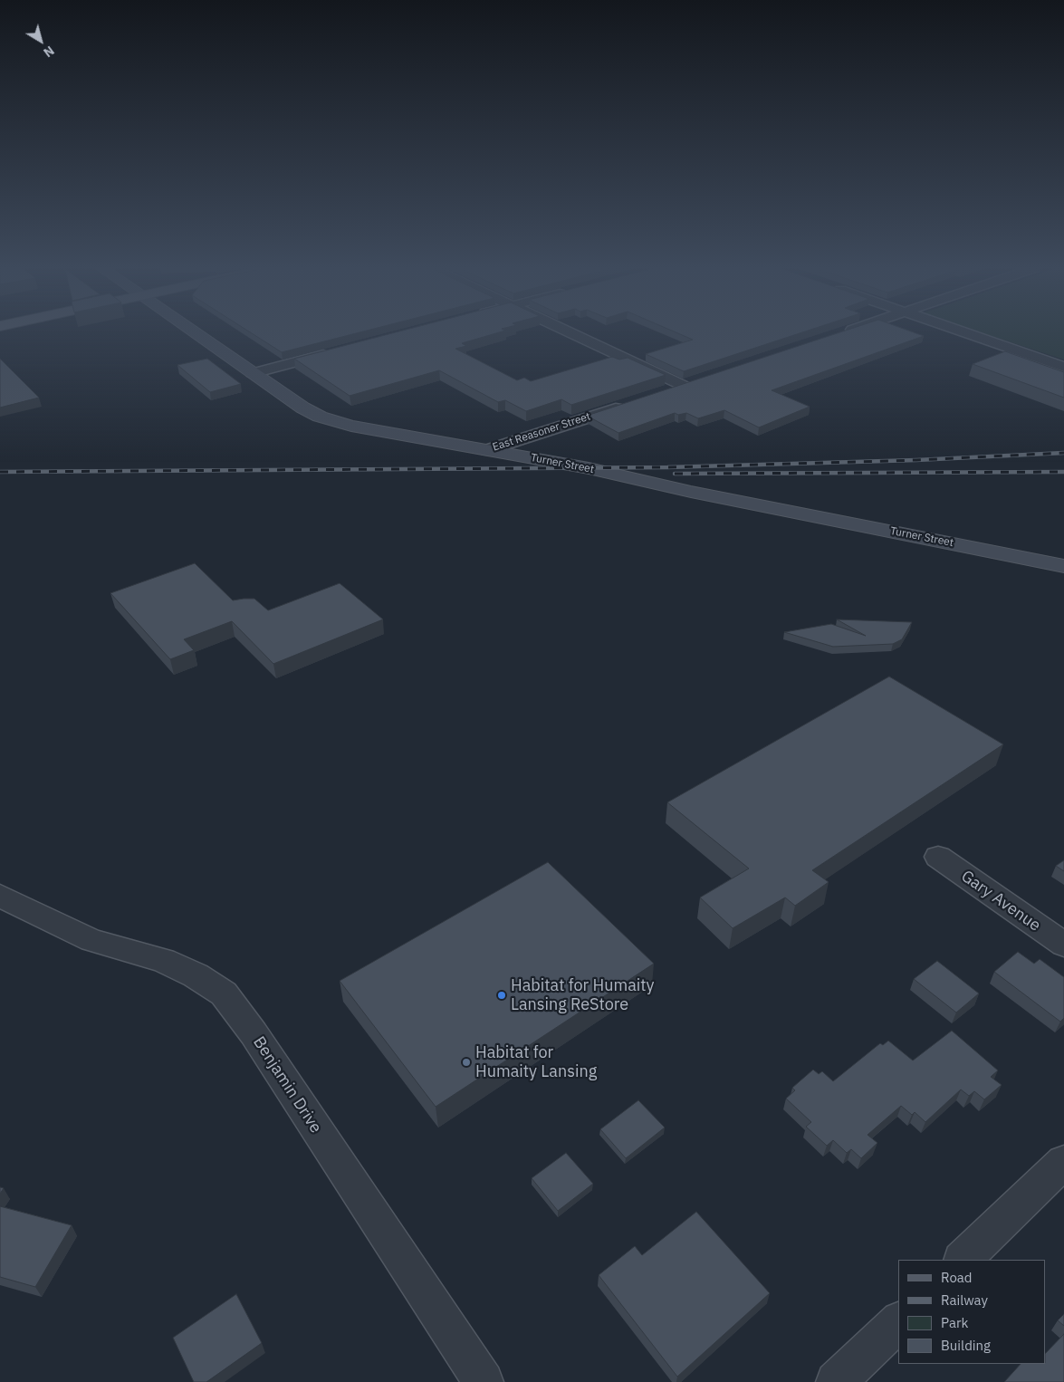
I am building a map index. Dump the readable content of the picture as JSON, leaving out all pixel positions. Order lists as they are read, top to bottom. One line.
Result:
{"streets":{"street":["East Reasoner Street","Turner Street","Gary Avenue","Benjamin Drive"]},"crossings":[["East Reasoner Street","Turner Street"]],"places":["Habitat for Humaity Lansing ReStore","Habitat for Humaity Lansing"],"legend":["Road","Railway","Park","Building"],"north":"bottom right"}
